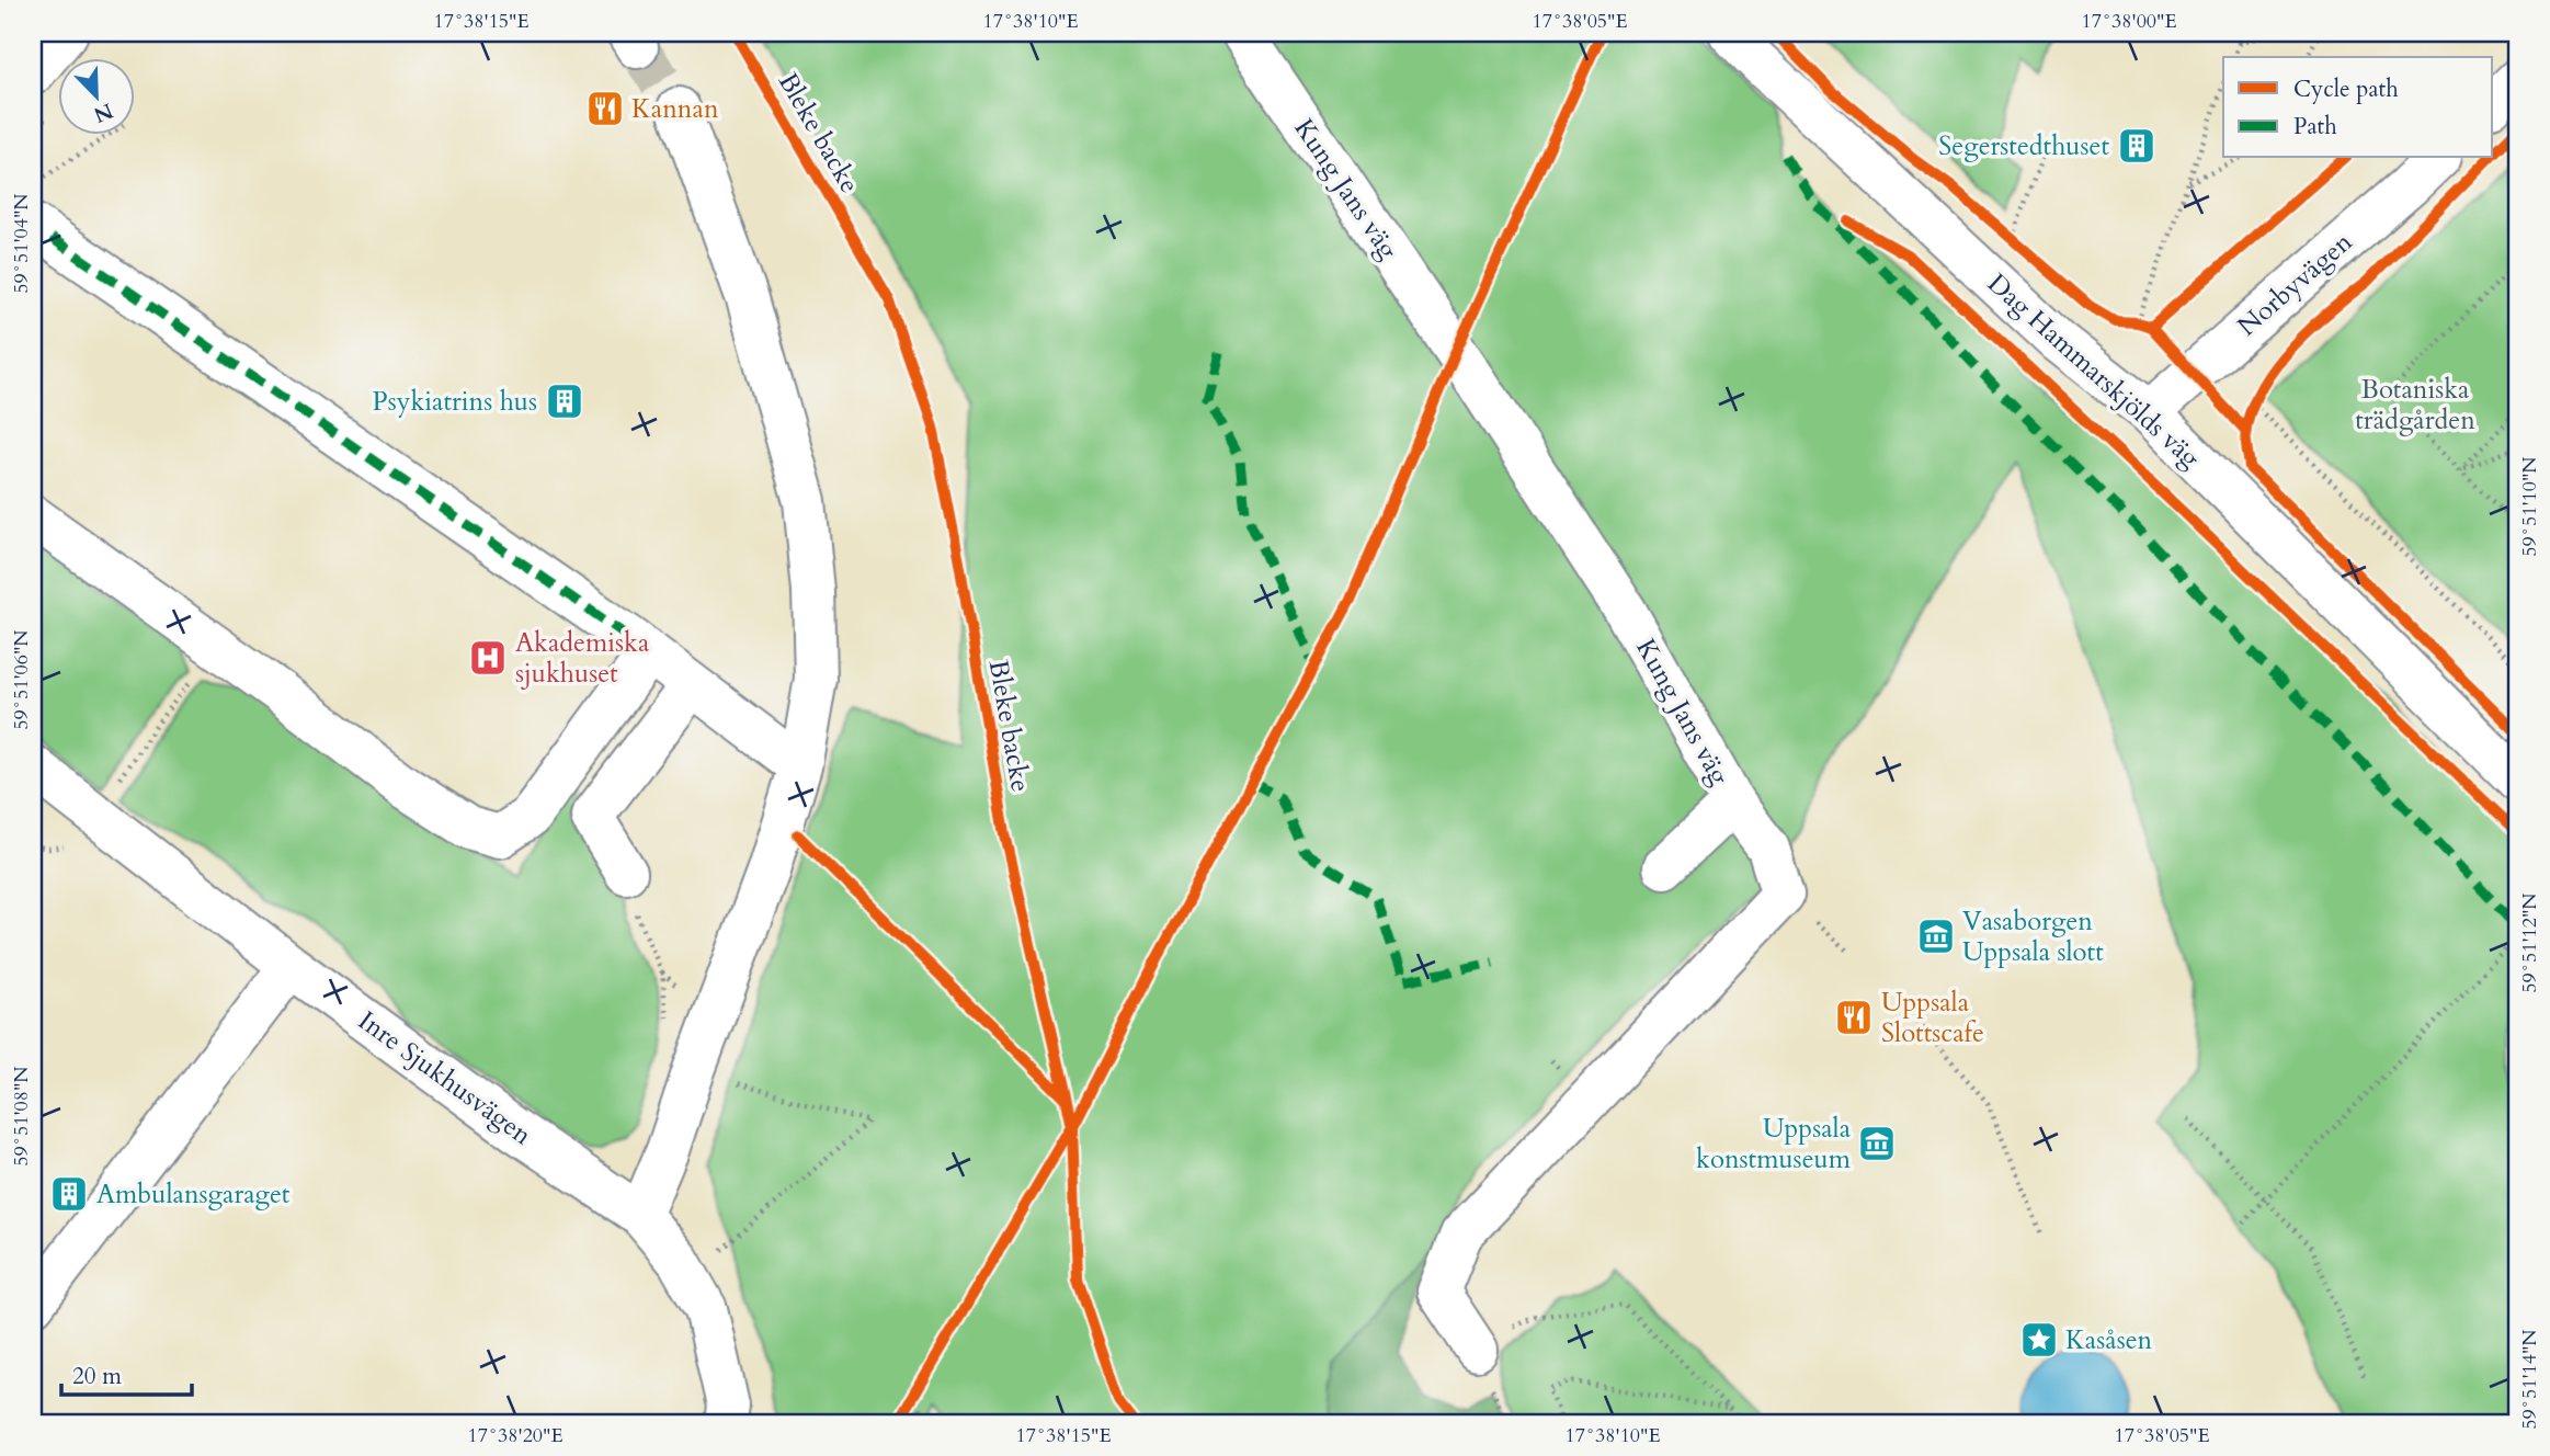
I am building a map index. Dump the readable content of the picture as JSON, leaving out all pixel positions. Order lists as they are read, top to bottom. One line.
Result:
{"streets":{"street":["Kung Jans väg","Norbyvägen","Dag Hammarskjölds väg","Inre Sjukhusvägen"],"cycle path":["Bleke backe"]},"crossings":[["Norbyvägen","Dag Hammarskjölds väg"]],"parks":["Botaniska trädgården"],"places":{"restaurant":["Kannan","Uppsala Slottscafe"],"building":["Segerstedthuset","Psykiatrins hus","Ambulansgaraget"],"hospital":["Akademiska sjukhuset"],"museum":["Vasaborgen Uppsala slott","Uppsala konstmuseum"],"place":["Kasåsen"]},"legend":["Cycle path","Path"],"scale_bar":"20 m","north":"bottom right","coordinates":["17°38'15\"E","17°38'10\"E","17°38'05\"E","17°38'00\"E","59°51'04\"N","59°51'10\"N","59°51'06\"N","59°51'12\"N","59°51'08\"N","59°51'14\"N","17°38'20\"E"]}
